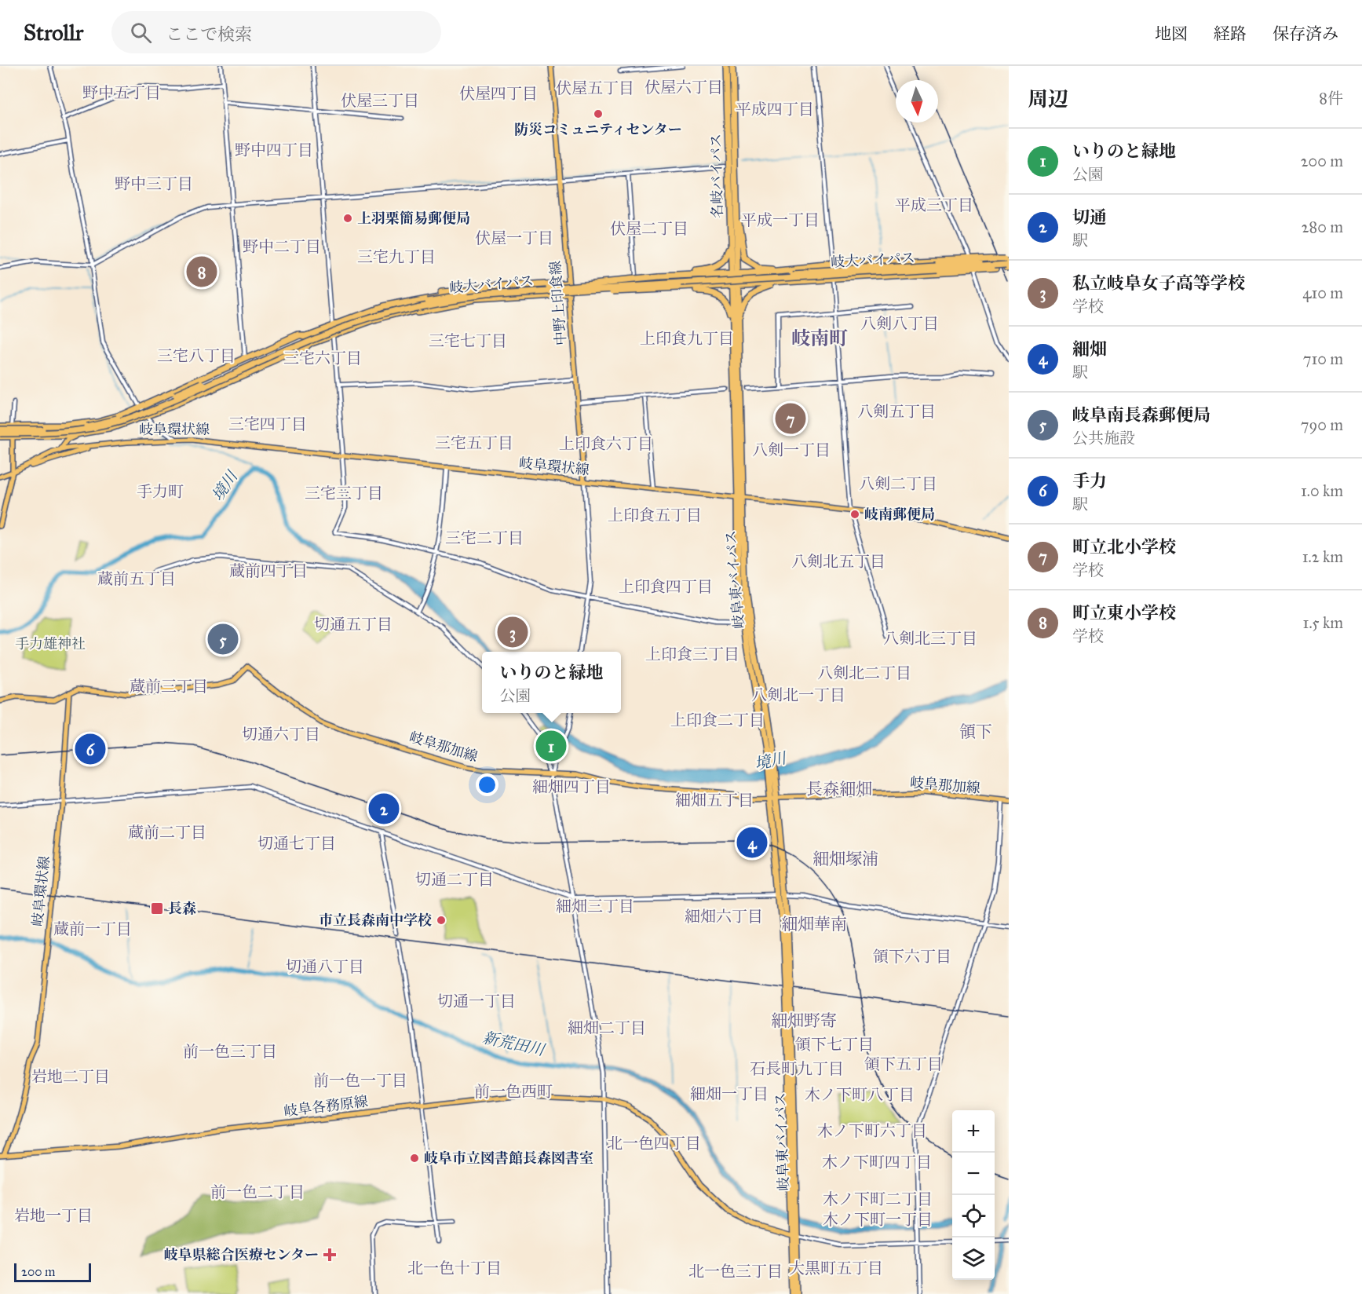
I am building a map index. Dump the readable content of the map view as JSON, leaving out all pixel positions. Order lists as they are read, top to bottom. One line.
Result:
{"streets":{"highway":["名岐バイパス","岐大バイパス","岐阜東バイパス"],"main road":["中野上印食線","岐阜環状線","岐阜那加線","岐阜各務原線"]},"crossings":[["名岐バイパス","岐阜東バイパス"],["中野上印食線","岐阜環状線"],["岐阜環状線","岐阜東バイパス"],["岐阜環状線","岐阜那加線"],["岐阜環状線","岐阜各務原線"],["岐阜東バイパス","岐阜那加線"],["岐阜東バイパス","岐阜各務原線"]],"districts":["伏屋六丁目","伏屋五丁目","野中五丁目","伏屋四丁目","伏屋三丁目","平成四丁目","野中四丁目","野中三丁目","平成三丁目","平成一丁目","伏屋二丁目","伏屋一丁目","野中二丁目","三宅九丁目","八剣八丁目","上印食九丁目","岐南町","三宅七丁目","三宅八丁目","三宅六丁目","八剣五丁目","三宅四丁目","三宅五丁目","上印食六丁目","八剣一丁目","八剣二丁目","手力町","三宅三丁目","上印食五丁目","三宅二丁目","八剣北五丁目","蔵前四丁目","蔵前五丁目","上印食四丁目","切通五丁目","八剣北三丁目","上印食三丁目","八剣北二丁目","蔵前三丁目","八剣北一丁目","上印食二丁目","領下","切通六丁目","細畑四丁目","長森細畑","細畑五丁目","蔵前二丁目","切通七丁目","細畑塚浦","切通二丁目","細畑三丁目","細畑六丁目","細畑華南","蔵前一丁目","領下六丁目","切通八丁目","切通一丁目","細畑野寄","細畑二丁目","領下七丁目","前一色三丁目","領下五丁目","石長町九丁目","岩地二丁目","前一色一丁目","前一色西町","細畑一丁目","木ノ下町八丁目","木ノ下町六丁目","北一色四丁目","木ノ下町四丁目","前一色二丁目","木ノ下町二丁目","岩地一丁目","木ノ下町一丁目","北一色十丁目","大黒町五丁目","北一色三丁目"],"water":["境川","新荒田川"],"parks":["手力雄神社"],"places":{"other":["防災コミュニティセンター","上羽栗簡易郵便局","岐南郵便局","市立長森南中学校","岐阜市立図書館長森図書室"],"transit":["長森"],"health":["岐阜県総合医療センター"]},"scale_bar":"200 m","north":"bottom","page":{"header":"Strollr","search":"ここで検索","nav":["地図","経路","保存済み"],"heading":["周辺","8件"],"list":[{"mark":"1","name":"いりのと緑地","note":"公園","value":"200 m"},{"mark":"2","name":"切通","note":"駅","value":"280 m"},{"mark":"3","name":"私立岐阜女子高等学校","note":"学校","value":"410 m"},{"mark":"4","name":"細畑","note":"駅","value":"710 m"},{"mark":"5","name":"岐阜南長森郵便局","note":"公共施設","value":"790 m"},{"mark":"6","name":"手力","note":"駅","value":"1.0 km"},{"mark":"7","name":"町立北小学校","note":"学校","value":"1.2 km"},{"mark":"8","name":"町立東小学校","note":"学校","value":"1.5 km"}],"pins":["8","7","3","5","1","6","2","4"],"popup":["いりのと緑地","公園"],"map_buttons":["+","−"],"scale":"200 m"}}
